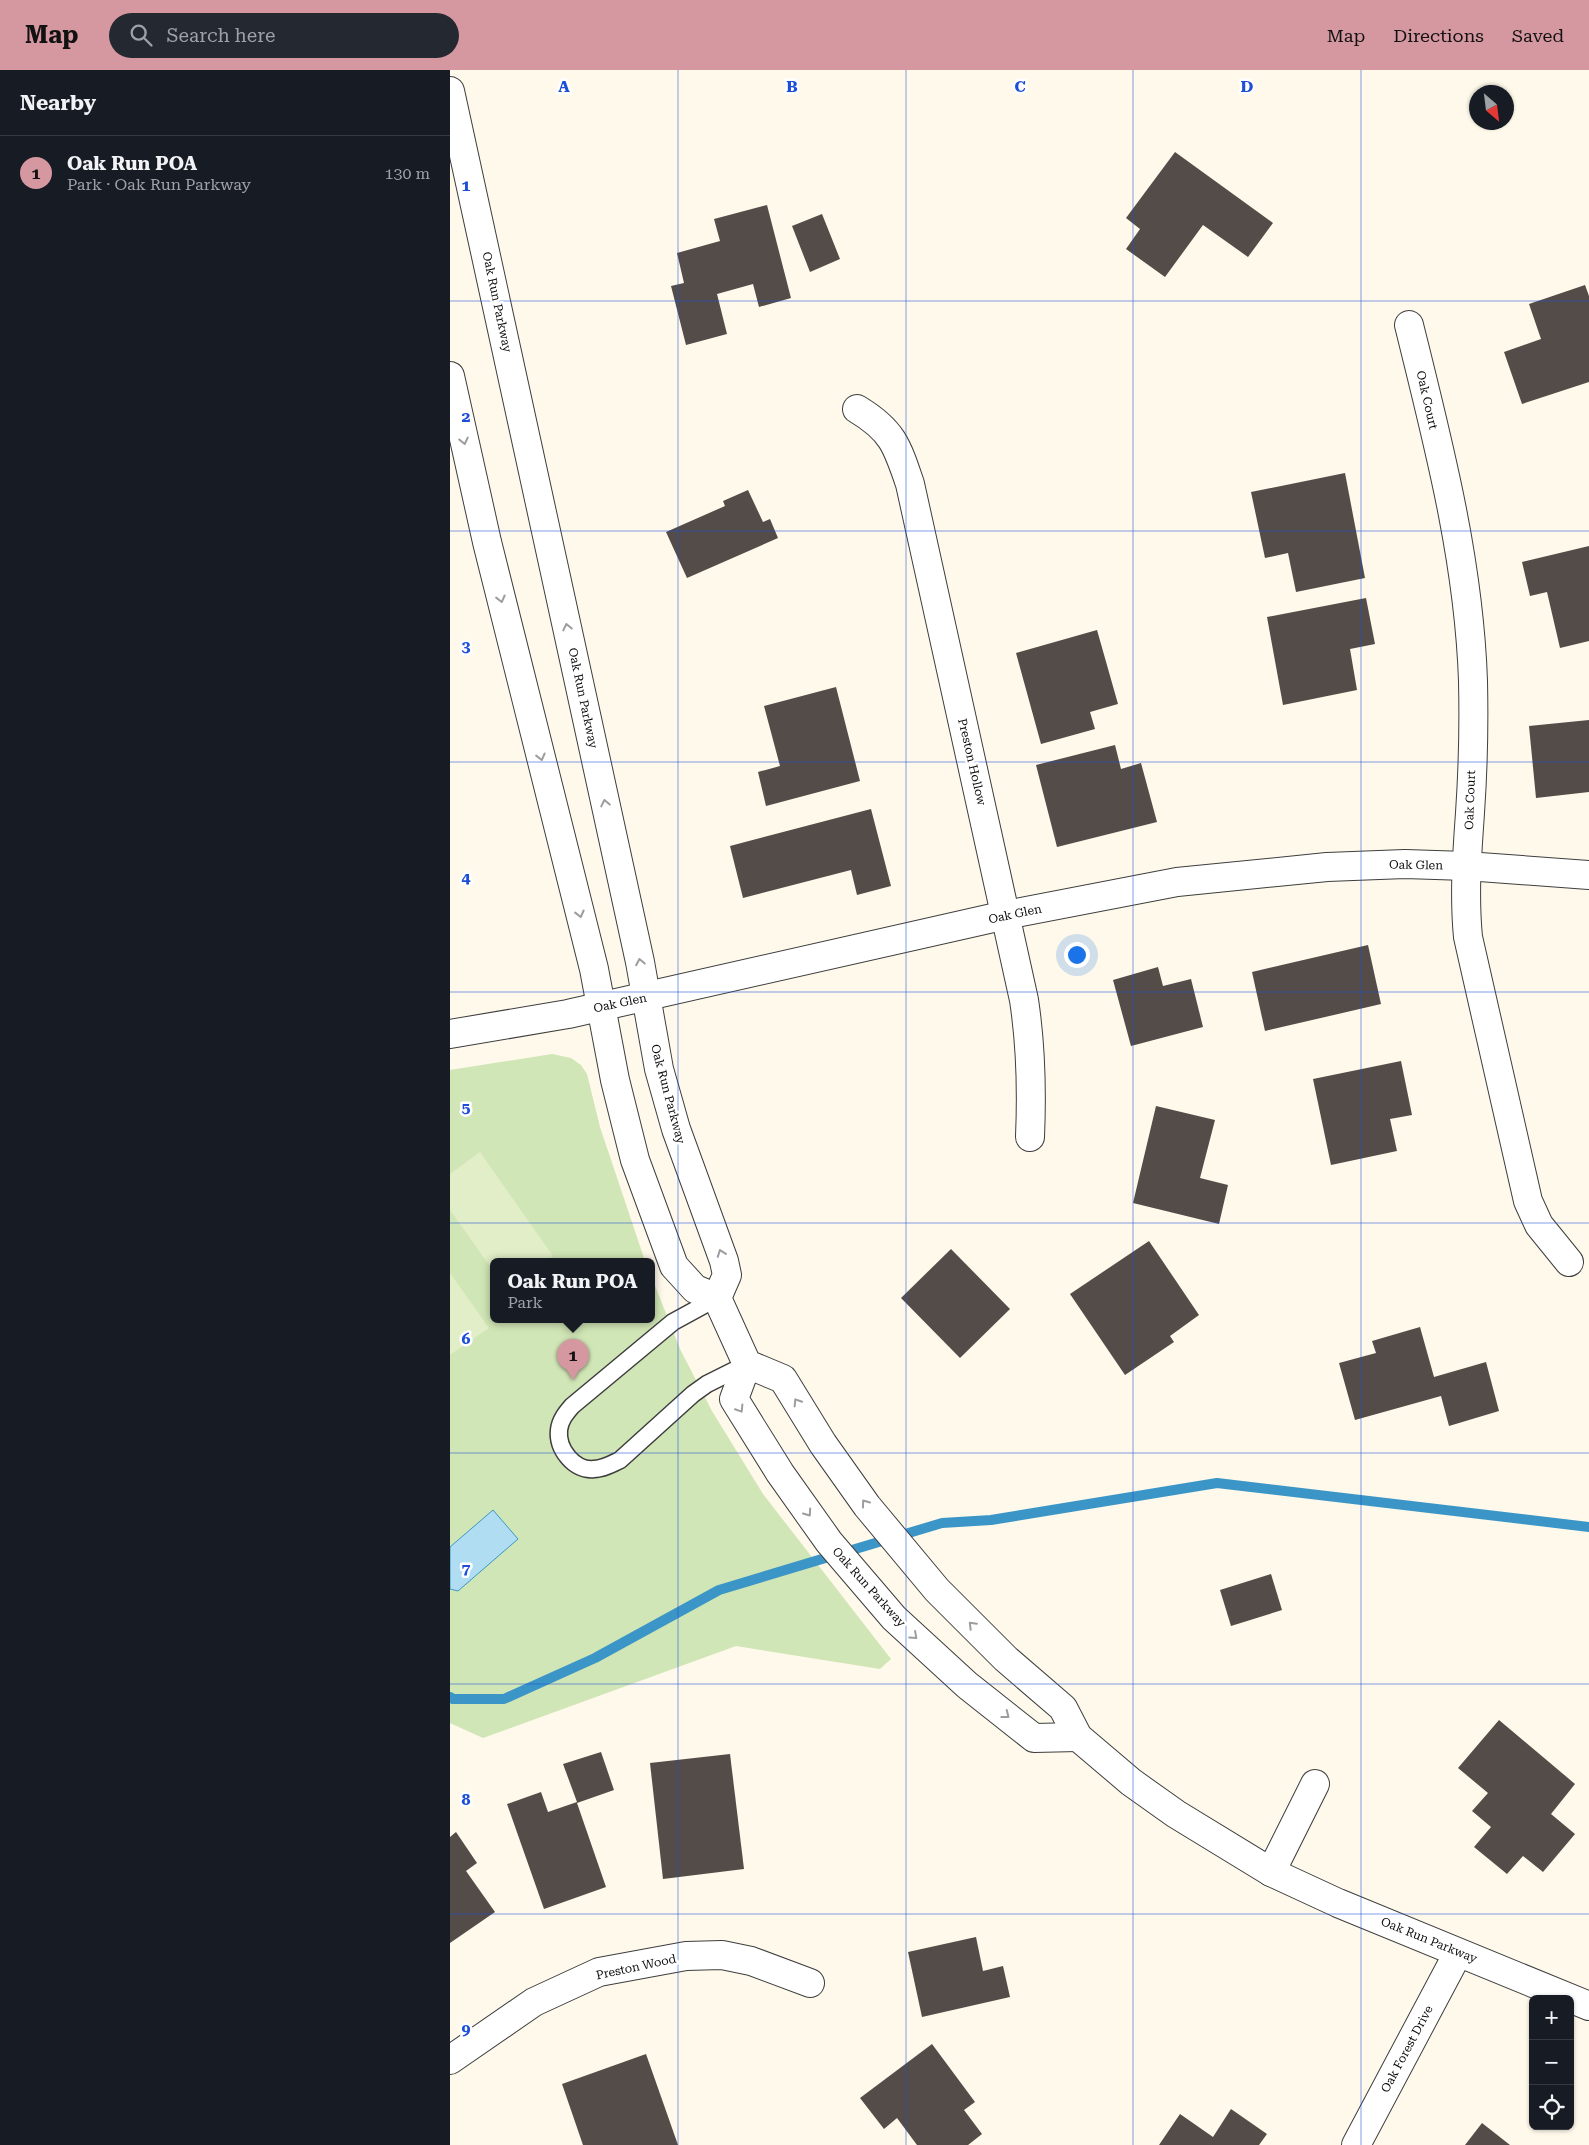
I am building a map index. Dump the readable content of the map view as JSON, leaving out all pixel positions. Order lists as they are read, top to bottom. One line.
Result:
{"streets":{"street":["Oak Run Parkway","Oak Court","Preston Hollow","Oak Glen","Preston Wood","Oak Forest Drive"]},"crossings":[["Oak Run Parkway","Oak Glen"],["Oak Run Parkway","Oak Forest Drive"],["Oak Court","Oak Glen"],["Preston Hollow","Oak Glen"]],"north":"bottom right","page":{"header":"Map","search":"Search here","nav":["Map","Directions","Saved"],"heading":"Nearby","list":[{"mark":"1","name":"Oak Run POA","note":"Park · Oak Run Parkway","value":"130 m"}],"popup":["Oak Run POA","Park"],"pins":"1","map_buttons":["+","−"]},"grid":{"columns":["A","B","C","D"],"rows":["1","2","3","4","5","6","7","8","9"]}}
